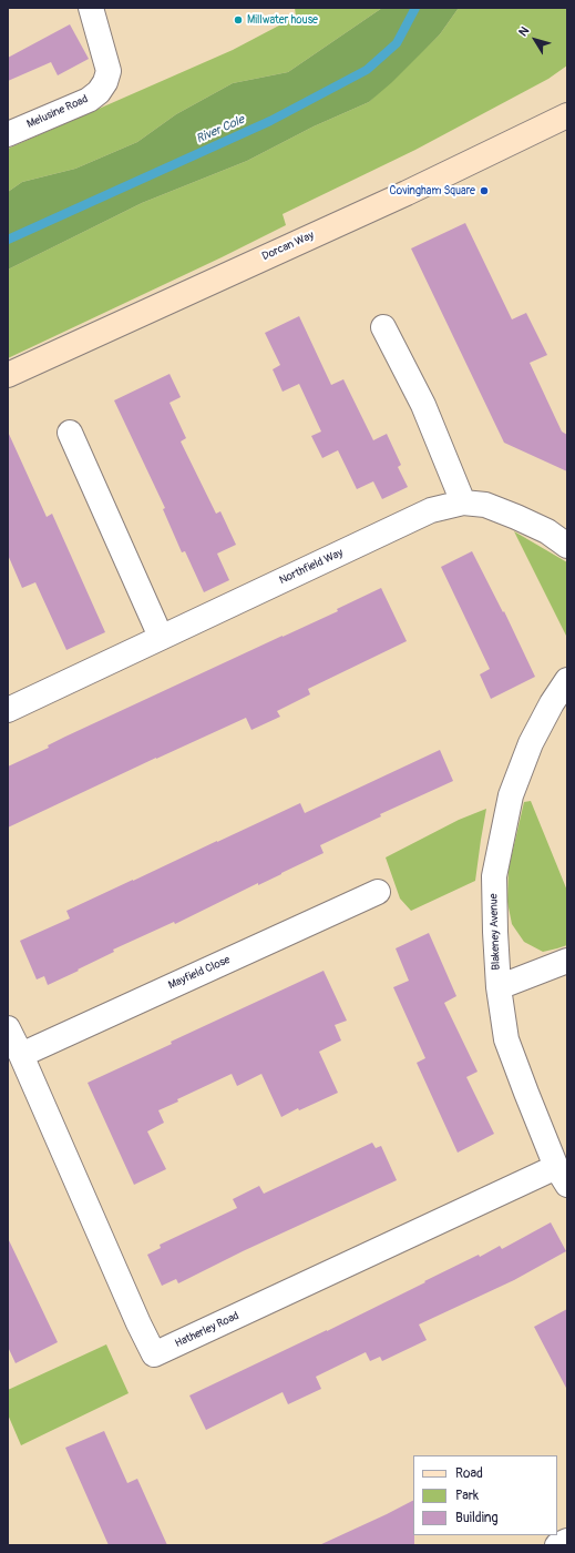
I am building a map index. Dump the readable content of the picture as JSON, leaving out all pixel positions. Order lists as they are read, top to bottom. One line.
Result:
{"streets":{"main road":["Dorcan Way"],"street":["Melusine Road","Northfield Way","Blakeney Avenue","Mayfield Close","Hatherley Road"]},"crossings":[["Blakeney Avenue","Hatherley Road"],["Mayfield Close","Hatherley Road"]],"water":["River Cole"],"places":["Millwater house","Covingham Square"],"legend":["Road","Park","Building"],"north":"top left"}
